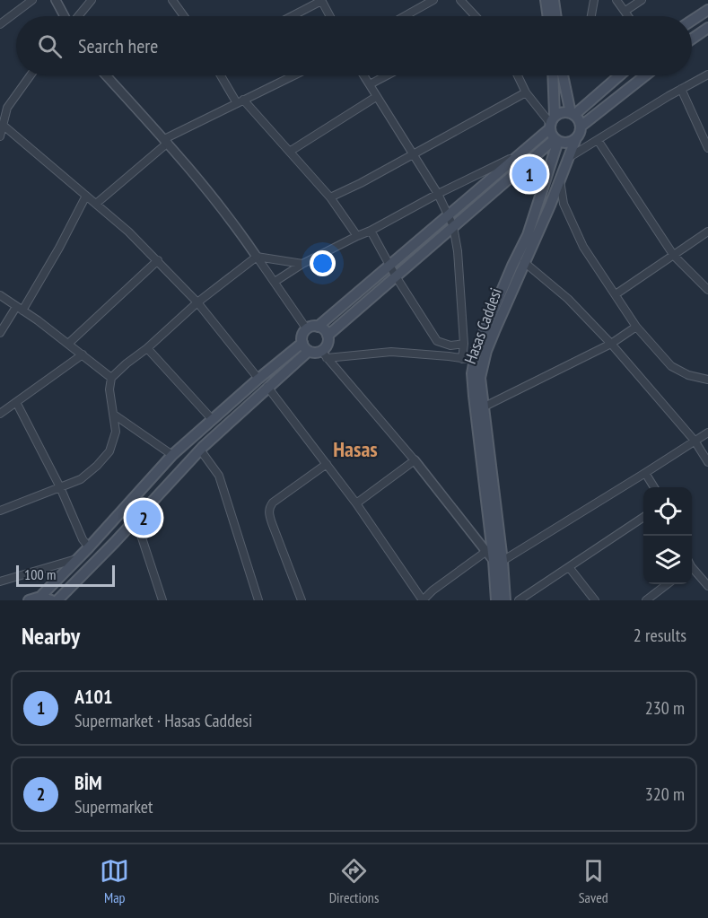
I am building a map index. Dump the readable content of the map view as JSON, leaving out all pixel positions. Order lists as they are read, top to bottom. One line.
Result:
{"streets":{"main road":["Hasas Caddesi"]},"districts":["Hasas"],"scale_bar":"100 m","page":{"search":"Search here","pins":["1","2"],"scale":"100 m","heading":["Nearby","2 results"],"list":[{"mark":"1","name":"A101","note":"Supermarket · Hasas Caddesi","value":"230 m"},{"mark":"2","name":"BİM","note":"Supermarket","value":"320 m"}],"nav":["Map","Directions","Saved"]}}
